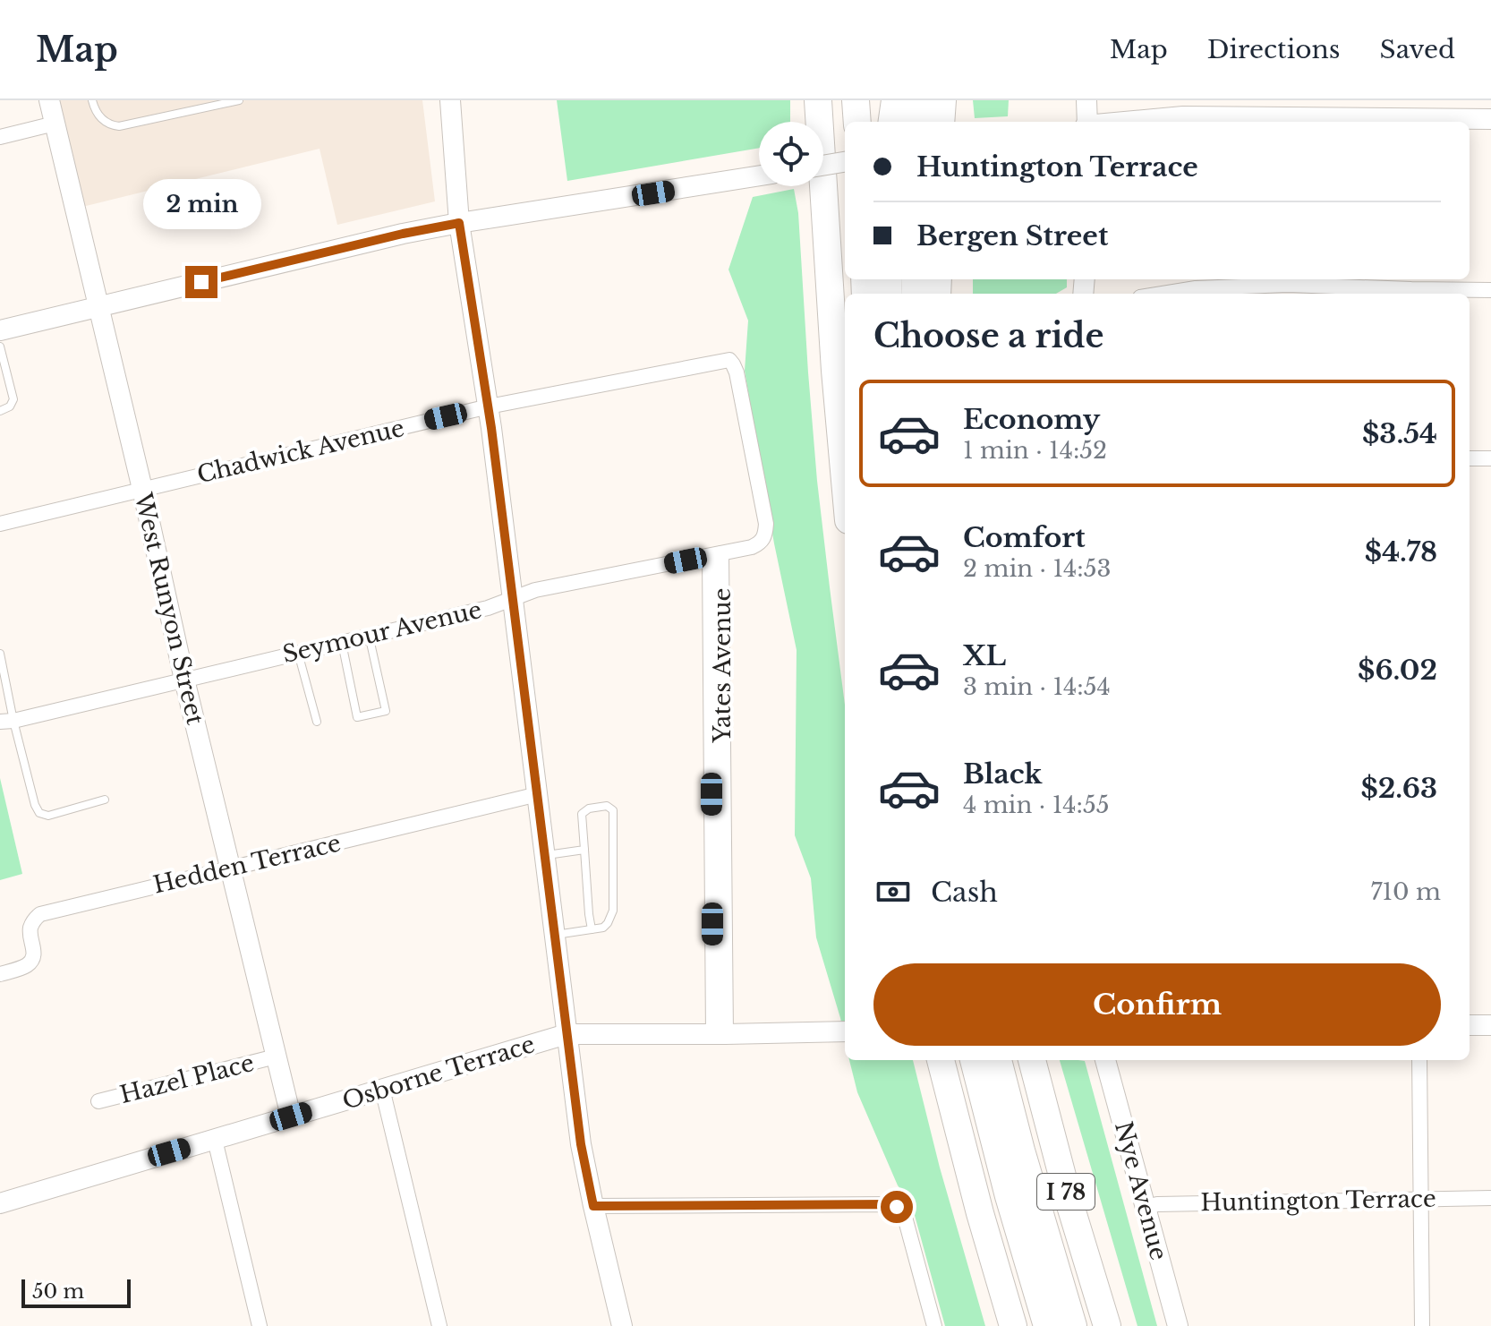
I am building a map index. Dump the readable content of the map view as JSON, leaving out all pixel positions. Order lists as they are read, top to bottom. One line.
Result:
{"streets":{"highway":["I 78"],"street":["Chadwick Avenue","West Runyon Street","Seymour Avenue","Yates Avenue","Hedden Terrace","Osborne Terrace","Hazel Place","Nye Avenue","Huntington Terrace"]},"crossings":[["Chadwick Avenue","West Runyon Street"],["Chadwick Avenue","Seymour Avenue"],["West Runyon Street","Seymour Avenue"],["West Runyon Street","Hedden Terrace"],["West Runyon Street","Osborne Terrace"],["West Runyon Street","Hazel Place"],["Seymour Avenue","Yates Avenue"],["Yates Avenue","Osborne Terrace"],["Nye Avenue","Huntington Terrace"]],"scale_bar":"50 m","page":{"header":"Map","nav":["Map","Directions","Saved"],"banner":["Huntington Terrace","Bergen Street"],"bubble":"2 min","heading":"Choose a ride","list":[{"name":"Economy","note":"1 min · 14:52","value":"$3.54"},{"name":"Comfort","note":"2 min · 14:53","value":"$4.78"},{"name":"XL","note":"3 min · 14:54","value":"$6.02"},{"name":"Black","note":"4 min · 14:55","value":"$2.63"}],"pay":["Cash","710 m"],"buttons":"Confirm","scale":"50 m"}}
